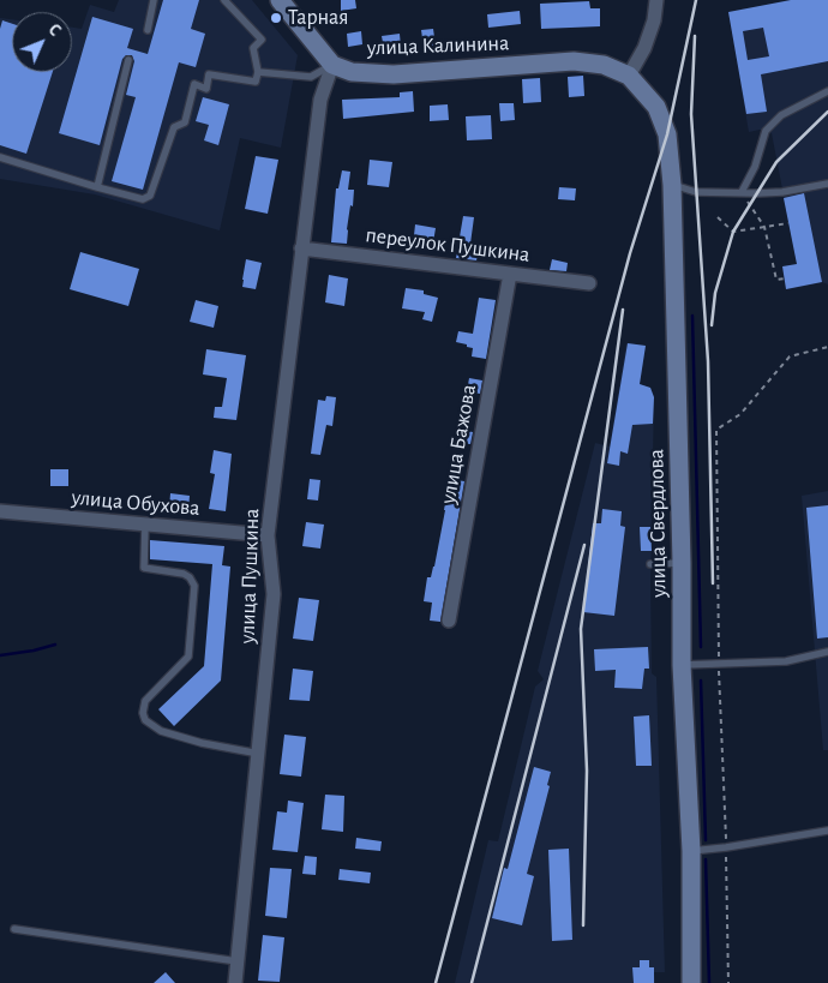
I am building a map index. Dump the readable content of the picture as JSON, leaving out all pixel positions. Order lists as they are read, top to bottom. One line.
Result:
{"streets":{"main road":["улица Калинина","улица Свердлова"],"street":["переулок Пушкина","улица Бажова","улица Обухова","улица Пушкина"]},"crossings":[["улица Калинина","улица Свердлова"],["улица Калинина","улица Пушкина"],["переулок Пушкина","улица Бажова"],["переулок Пушкина","улица Пушкина"],["улица Обухова","улица Пушкина"]],"places":["Тарная"],"north":"top right"}
